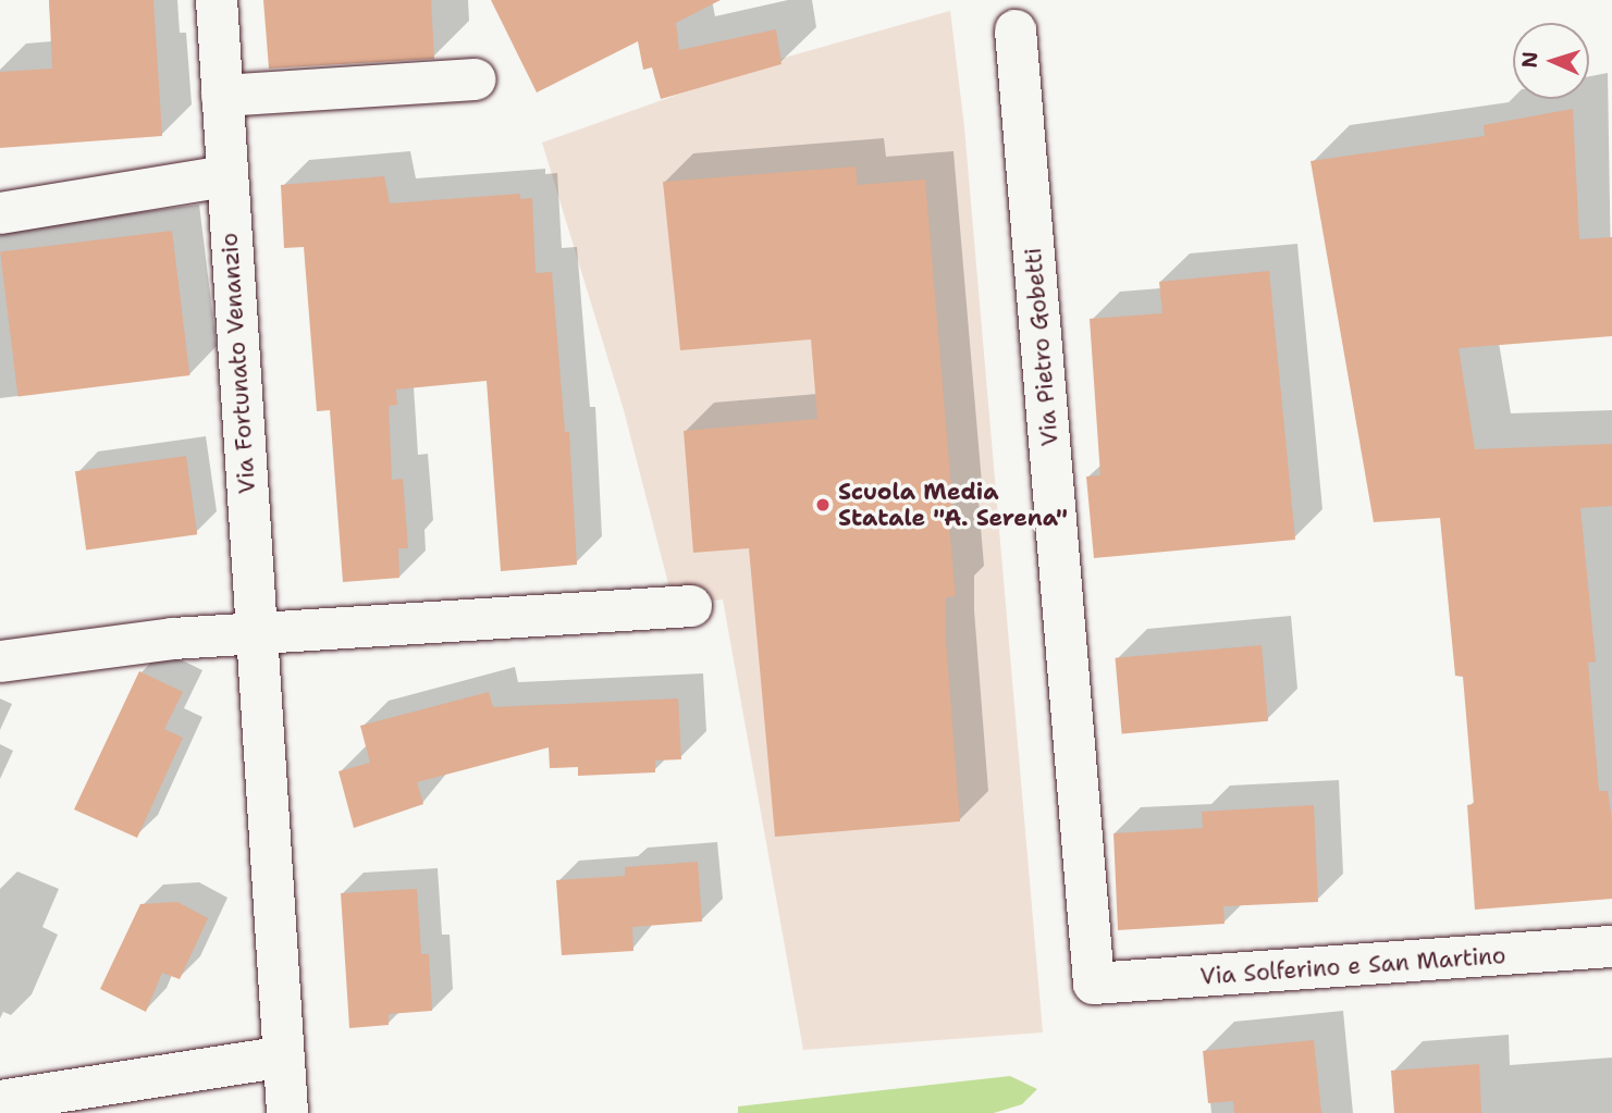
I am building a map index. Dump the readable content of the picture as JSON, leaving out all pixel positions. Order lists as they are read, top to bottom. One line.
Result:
{"streets":{"street":["Via Pietro Gobetti","Via Fortunato Venanzio","Via Solferino e San Martino"]},"crossings":[["Via Pietro Gobetti","Via Solferino e San Martino"]],"places":["Scuola Media Statale \"A. Serena\""],"north":"left"}
